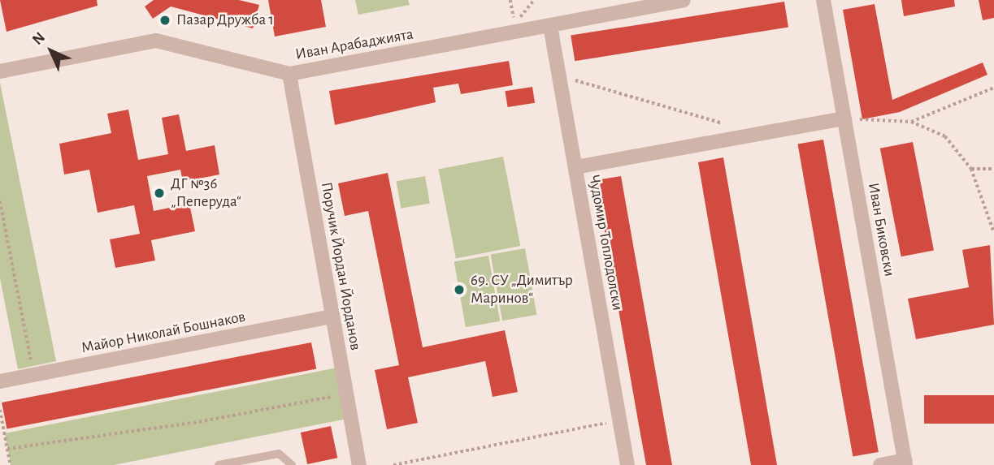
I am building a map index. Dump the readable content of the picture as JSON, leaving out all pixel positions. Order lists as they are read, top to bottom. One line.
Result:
{"streets":{"street":["Иван Арабаджията","Иван Биковски","Чудомир Топлодолски","Поручик Йордан Йорданов","Майор Николай Бошнаков"]},"crossings":[["Иван Арабаджията","Чудомир Топлодолски"],["Иван Арабаджията","Поручик Йордан Йорданов"],["Поручик Йордан Йорданов","Майор Николай Бошнаков"]],"places":["Пазар Дружба 1","ДГ №36 „Пеперуда“","69. СУ „Димитър Маринов“"],"north":"top left"}
